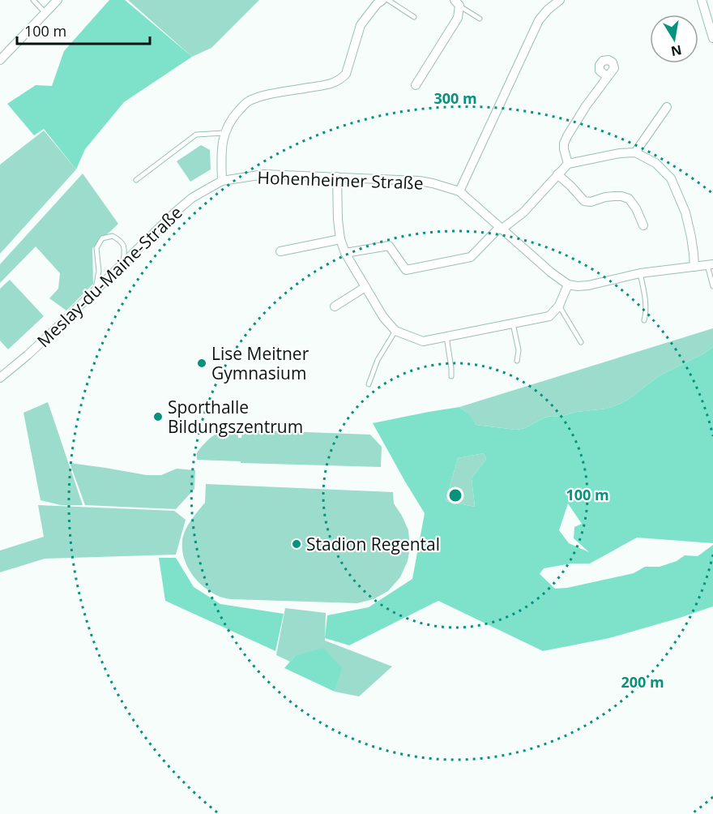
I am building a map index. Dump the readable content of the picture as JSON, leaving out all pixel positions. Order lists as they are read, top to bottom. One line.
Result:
{"streets":{"street":["Hohenheimer Straße","Meslay-du-Maine-Straße"]},"crossings":[["Hohenheimer Straße","Meslay-du-Maine-Straße"]],"places":["Lise Meitner Gymnasium","Sporthalle Bildungszentrum","Stadion Regental"],"scale_bar":"100 m","north":"bottom","rings":["300 m","100 m","200 m"]}
